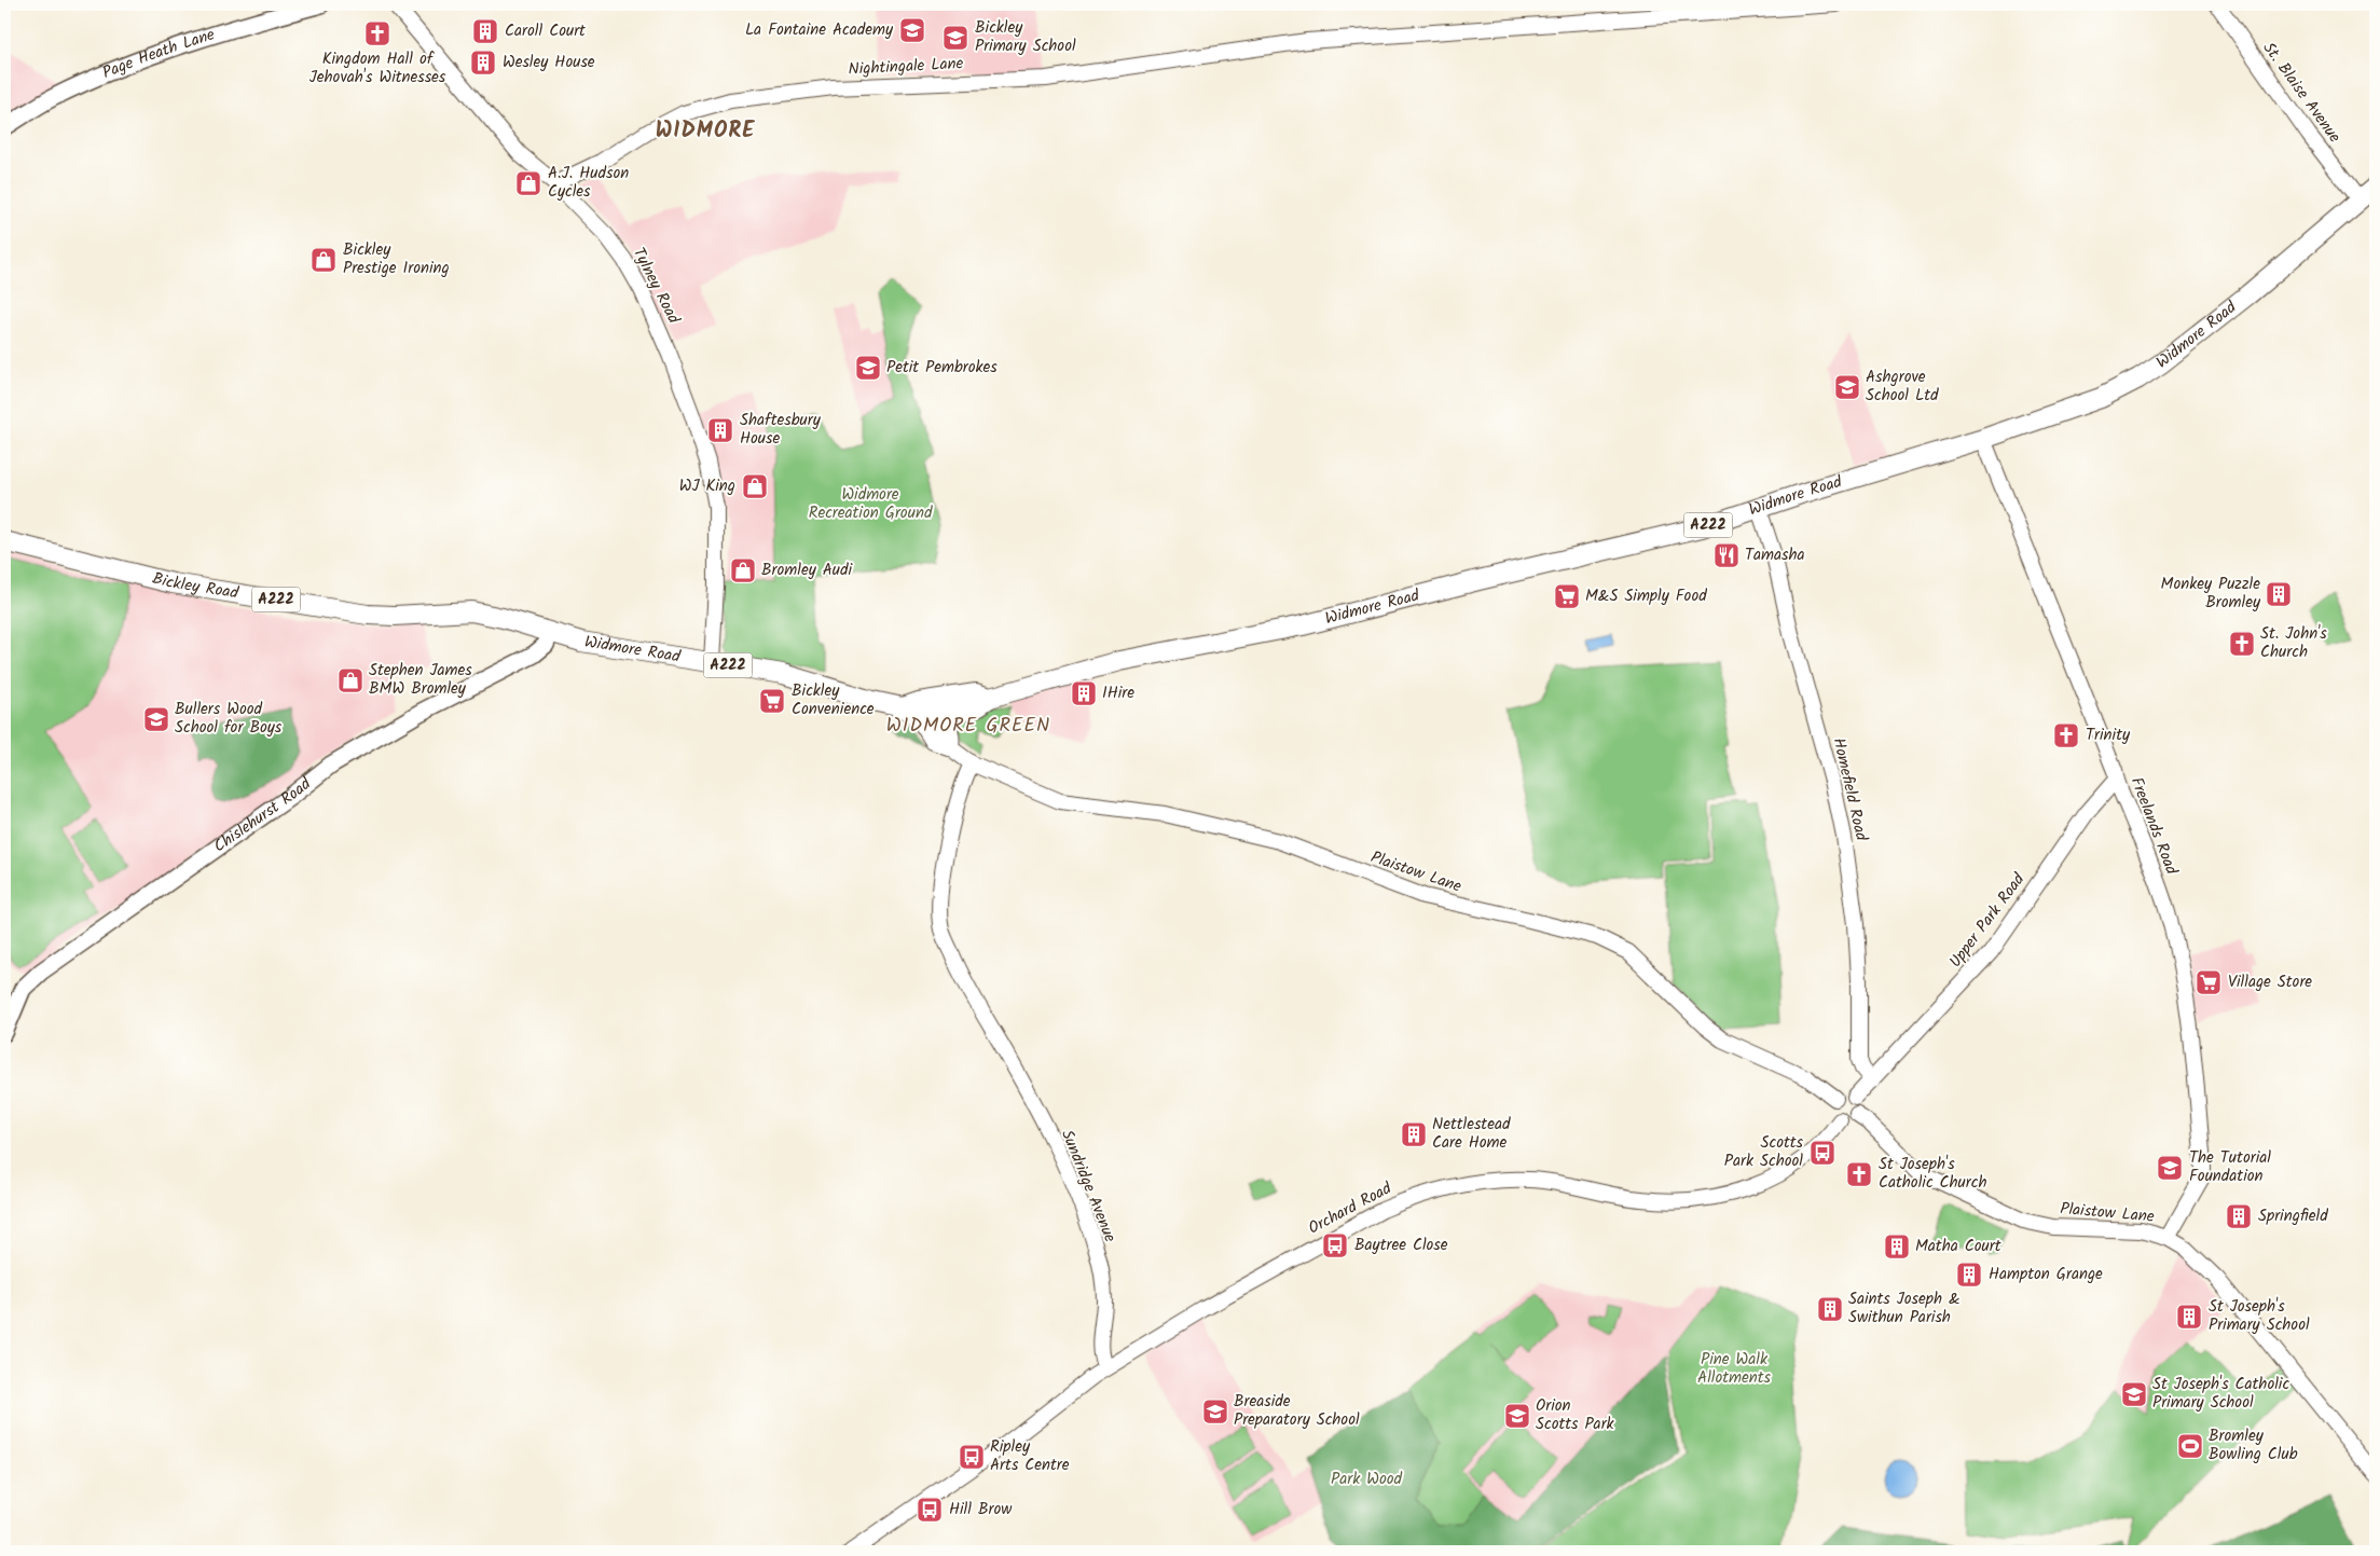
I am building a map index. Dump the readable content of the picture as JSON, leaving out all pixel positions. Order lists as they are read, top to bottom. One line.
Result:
{"streets":{"main road":["Page Heath Lane","Widmore Road","A222","Bickley Road","Chislehurst Road"],"street":["Nightingale Lane","St. Blaise Avenue","Tylney Road","Homefield Road","Freelands Road","Plaistow Lane","Upper Park Road","Sundridge Avenue","Orchard Road"]},"crossings":[["Nightingale Lane","Tylney Road"],["St. Blaise Avenue","Widmore Road"],["Tylney Road","Widmore Road"],["Widmore Road","Bickley Road"],["Widmore Road","Homefield Road"],["Widmore Road","Chislehurst Road"],["Widmore Road","Freelands Road"],["Widmore Road","Plaistow Lane"],["Bickley Road","Chislehurst Road"],["Homefield Road","Upper Park Road"],["Freelands Road","Plaistow Lane"],["Freelands Road","Upper Park Road"],["Plaistow Lane","Upper Park Road"],["Plaistow Lane","Sundridge Avenue"],["Plaistow Lane","Orchard Road"],["Upper Park Road","Orchard Road"],["Sundridge Avenue","Orchard Road"]],"districts":["WIDMORE","WIDMORE GREEN"],"parks":["Widmore Recreation Ground","Pine Walk Allotments","Park Wood"],"places":{"school or university":["La Fontaine Academy","Bickley Primary School","Petit Pembrokes","Ashgrove School Ltd","Bullers Wood School for Boys","The Tutorial Foundation","St Joseph's Catholic Primary School","Breaside Preparatory School","Orion Scotts Park"],"building":["Caroll Court","Wesley House","Shaftesbury House","Monkey Puzzle Bromley","IHire","Nettlestead Care Home","Springfield","Matha Court","Hampton Grange","Saints Joseph & Swithun Parish","St Joseph's Primary School"],"church":["Kingdom Hall of Jehovah's Witnesses","St. John's Church","Trinity","St Joseph's Catholic Church"],"shop":["A.J. Hudson Cycles","Bickley Prestige Ironing","WJ King","Bromley Audi","Stephen James BMW Bromley"],"restaurant":["Tamasha"],"supermarket":["M&S Simply Food","Bickley Convenience","Village Store"],"bus stop":["Scotts Park School","Baytree Close","Ripley Arts Centre","Hill Brow"],"sports":["Bromley Bowling Club"]}}
